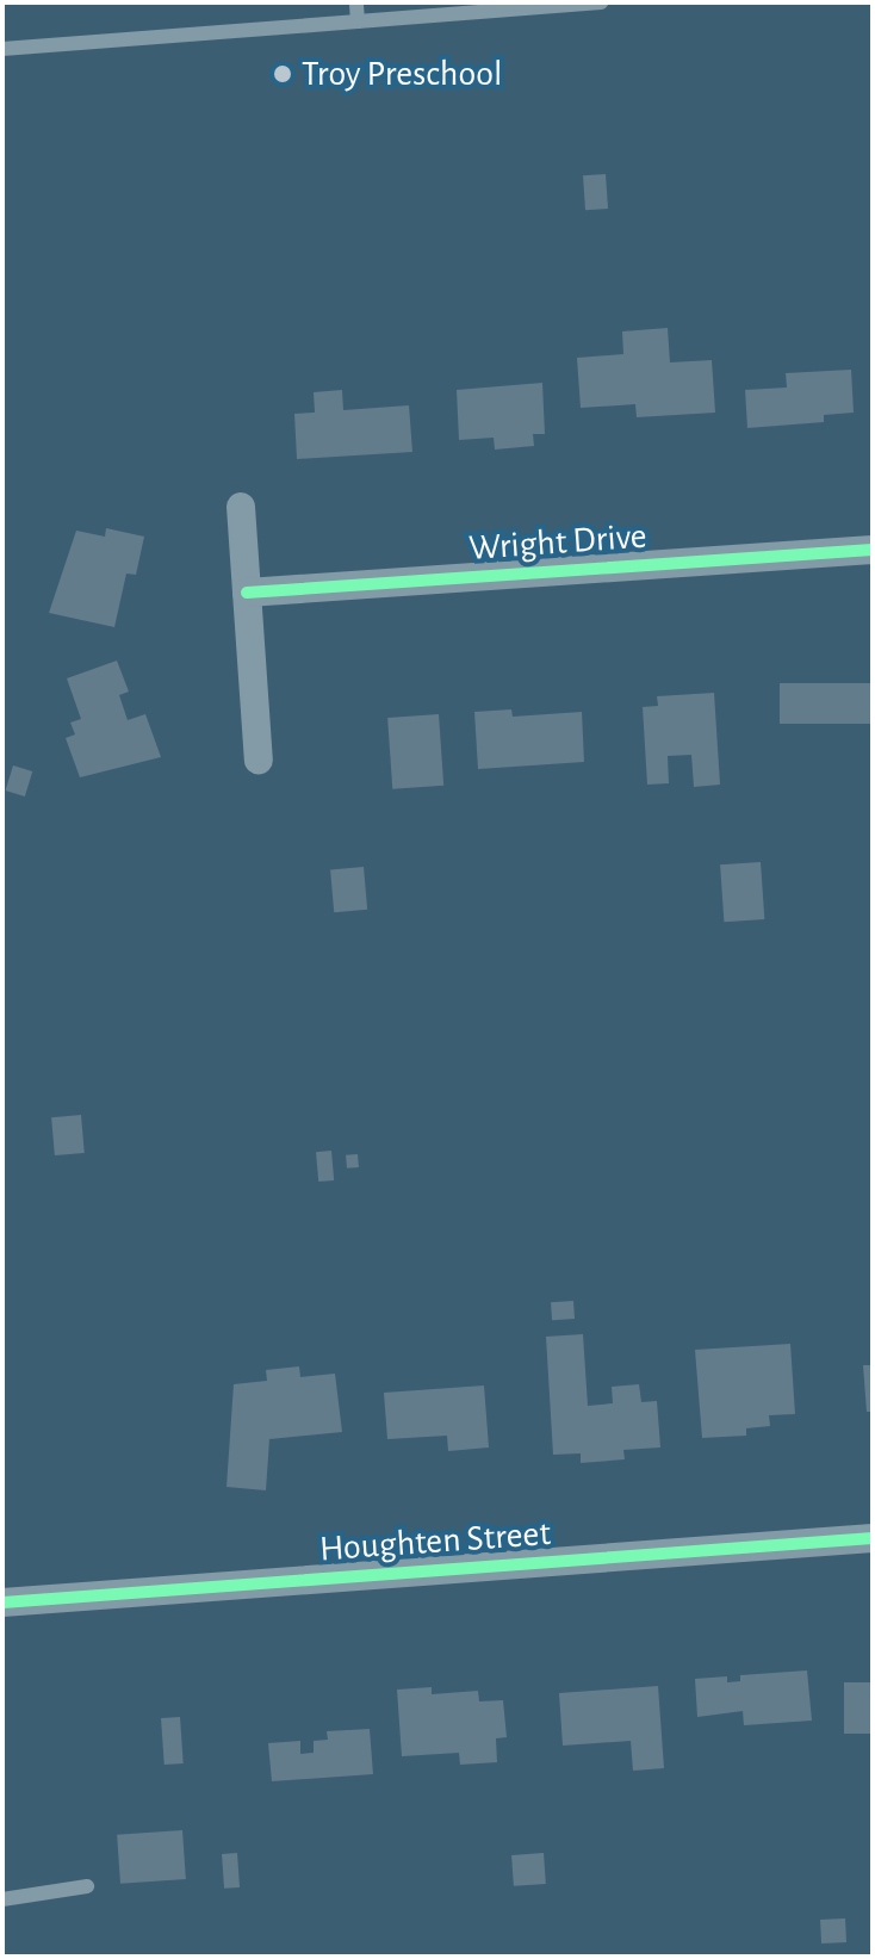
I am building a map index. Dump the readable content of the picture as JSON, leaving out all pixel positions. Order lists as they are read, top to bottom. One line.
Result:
{"streets":{"street":["Wright Drive","Houghten Street"]},"places":["Troy Preschool"]}
